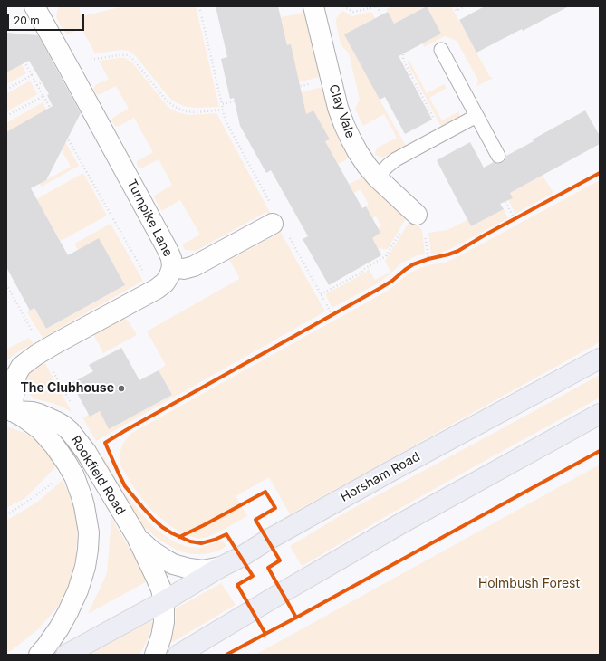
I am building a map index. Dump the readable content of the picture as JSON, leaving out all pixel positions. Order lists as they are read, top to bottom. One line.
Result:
{"streets":{"highway":["Horsham Road"],"street":["Clay Vale","Turnpike Lane","Rookfield Road"]},"crossings":[["Turnpike Lane","Rookfield Road"],["Rookfield Road","Horsham Road"]],"parks":["Holmbush Forest"],"places":["The Clubhouse"],"scale_bar":"20 m"}
